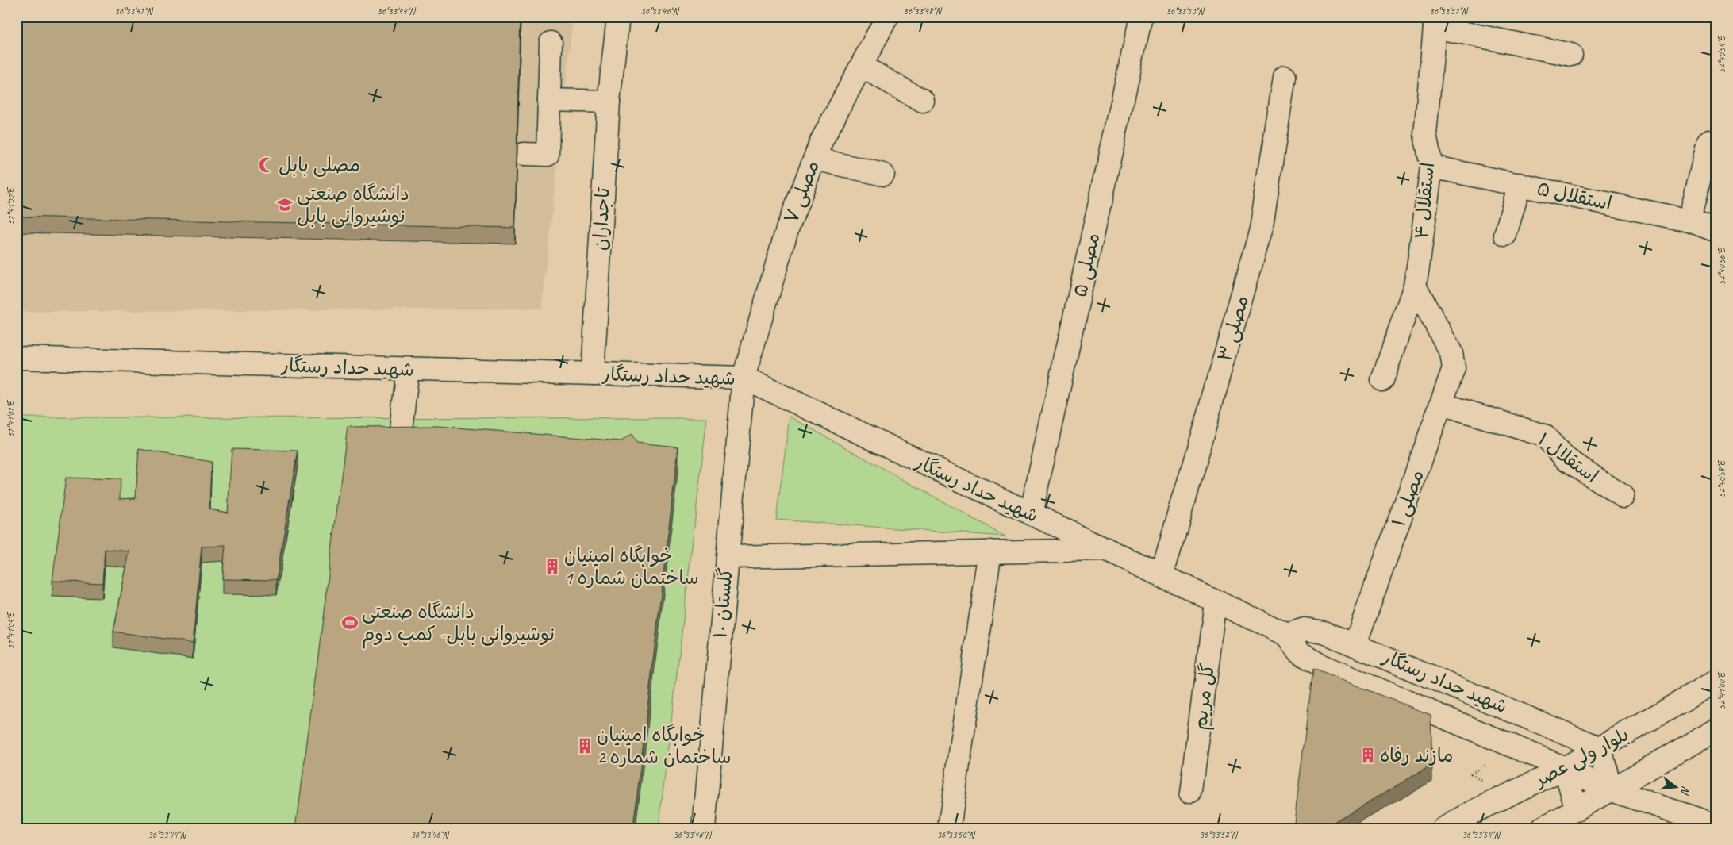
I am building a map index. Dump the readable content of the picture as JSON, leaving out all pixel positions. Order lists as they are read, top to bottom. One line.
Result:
{"streets":{"street":["مصلی ۷","استقلال ۵","استقلال ۴","تاجداران","مصلی ۵","مصلی ۳","شهید حداد رستگار","استقلال ۱","مصلی ۱","گلستان ۱۰","گل مریم","بلوار ولی عصر"]},"crossings":[["مصلی ۷","شهید حداد رستگار"],["مصلی ۷","گلستان ۱۰"],["استقلال ۵","استقلال ۴"],["استقلال ۴","مصلی ۱"],["تاجداران","شهید حداد رستگار"],["مصلی ۵","شهید حداد رستگار"],["مصلی ۳","شهید حداد رستگار"],["شهید حداد رستگار","مصلی ۱"],["شهید حداد رستگار","گلستان ۱۰"],["شهید حداد رستگار","گل مریم"],["شهید حداد رستگار","بلوار ولی عصر"],["استقلال ۱","مصلی ۱"]],"places":{"mosque":["مصلی بابل"],"school or university":["دانشگاه صنعتی نوشیروانی بابل"],"building":["خوابگاه امینیان ساختمان شماره 1","خوابگاه امینیان ساختمان شماره 2","مازند رفاه"],"sports":["دانشگاه صنعتی نوشیروانی بابل- کمپ دوم"]},"north":"right","coordinates":["36°33'42\"N","36°33'44\"N","36°33'46\"N","36°33'48\"N","36°33'50\"N","36°33'52\"N","52°40'54\"E","52°41'00\"E","52°40'56\"E","52°41'02\"E","52°40'58\"E","52°41'04\"E","36°33'54\"N"]}
